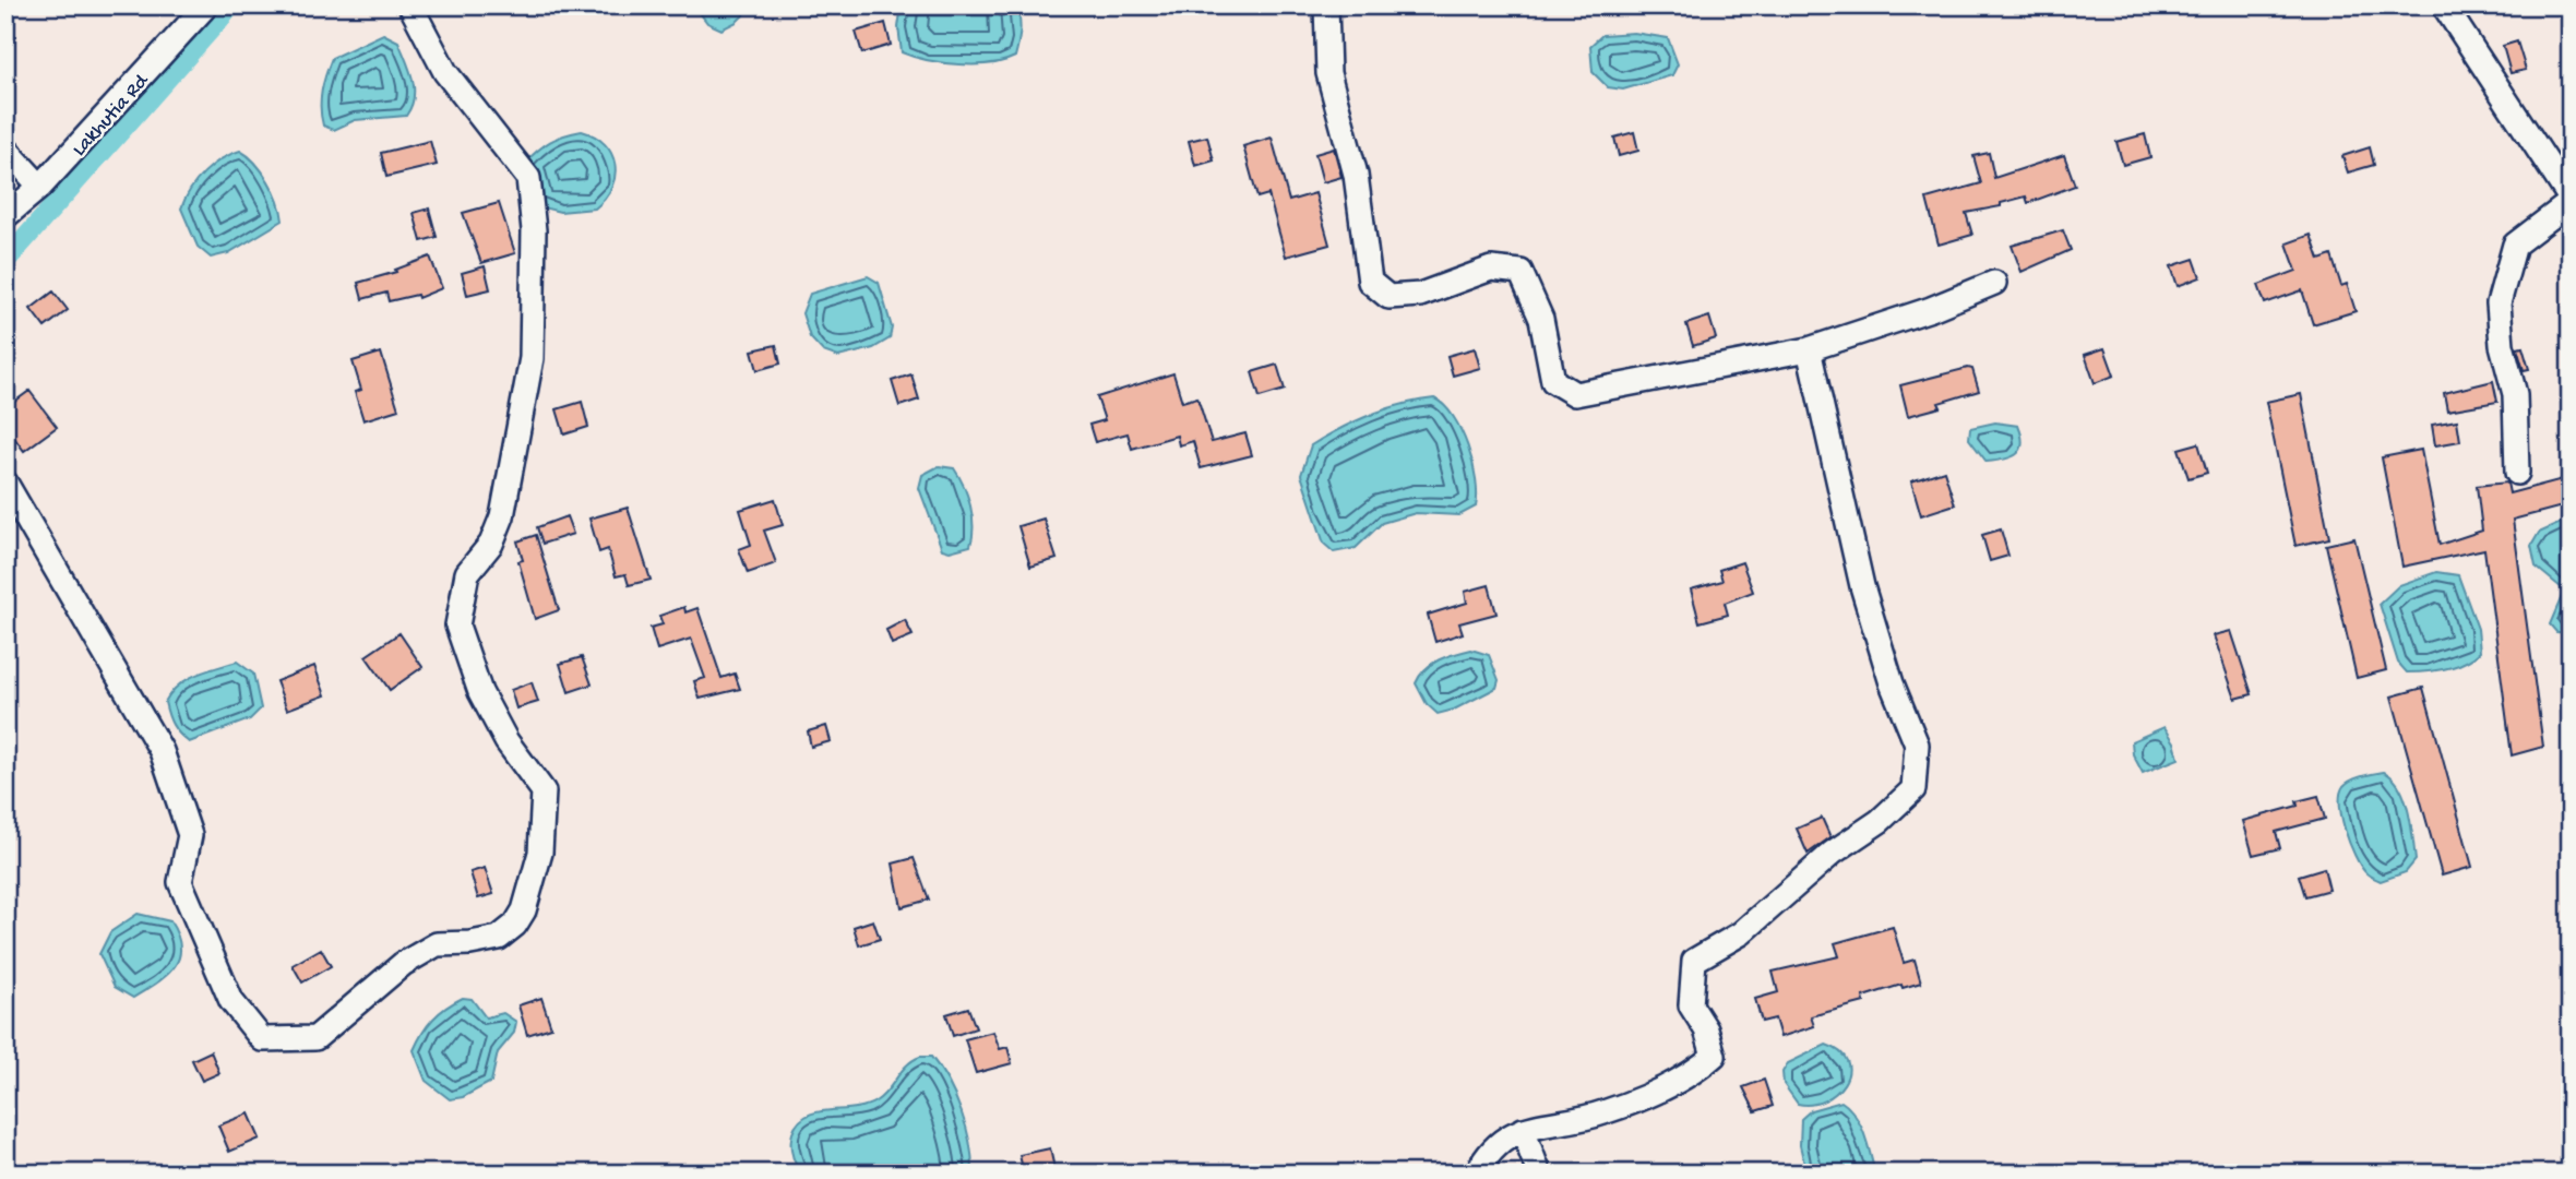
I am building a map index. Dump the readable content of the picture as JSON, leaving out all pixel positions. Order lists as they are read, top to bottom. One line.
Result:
{"streets":{"street":["Lakhutia Rd"]}}
